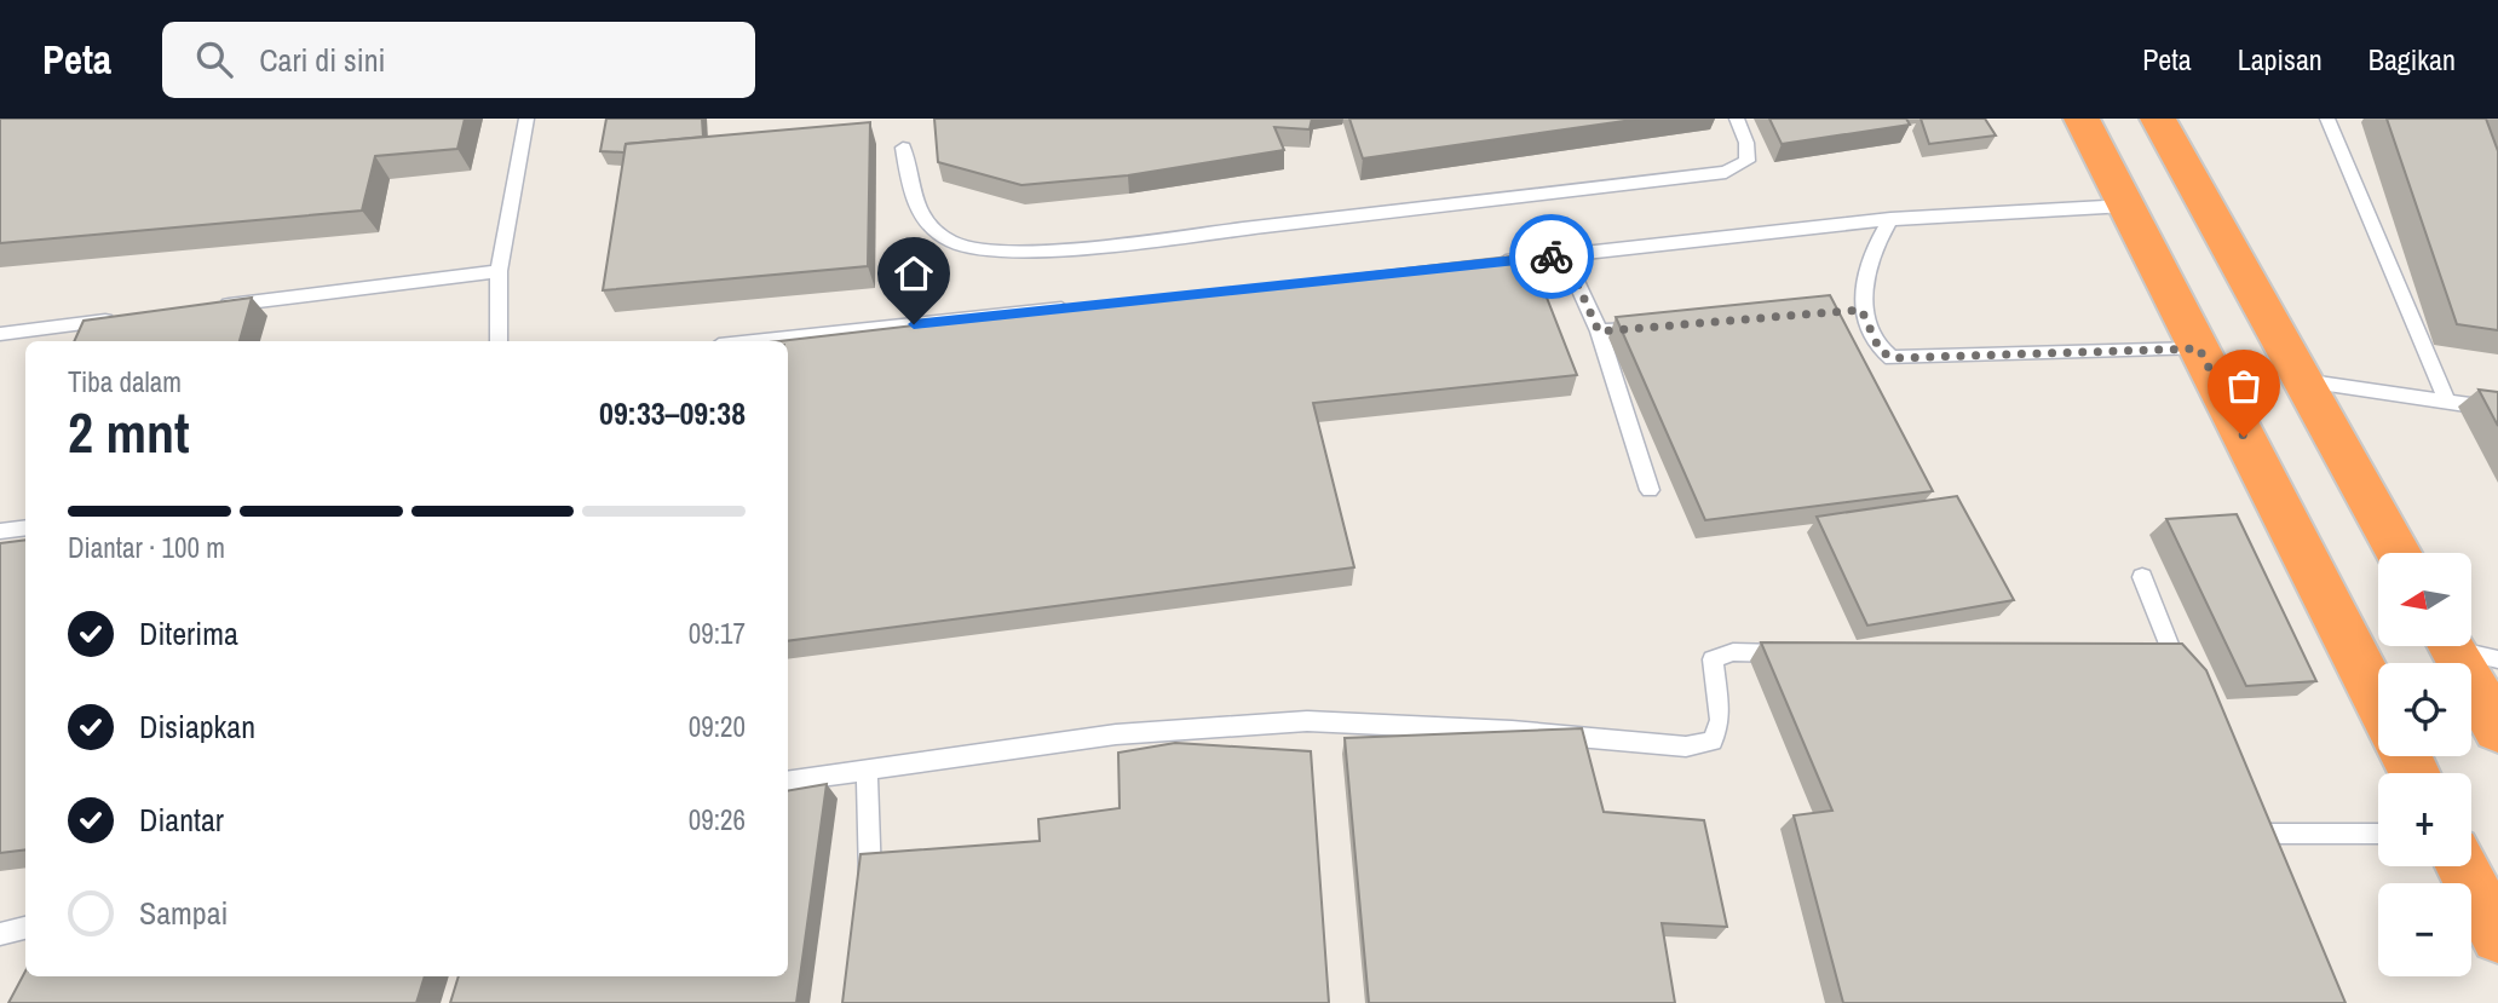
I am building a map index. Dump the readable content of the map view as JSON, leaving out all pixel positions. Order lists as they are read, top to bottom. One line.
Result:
{"north":"left","page":{"header":"Peta","search":"Cari di sini","nav":["Peta","Lapisan","Bagikan"],"heading":["2 mnt","Tiba dalam","09:33–09:38"],"bar":"Diantar · 100 m","map_buttons":["+","−"],"list":[["Diterima","09:17"],["Disiapkan","09:20"],["Diantar","09:26"],"Sampai"]}}
